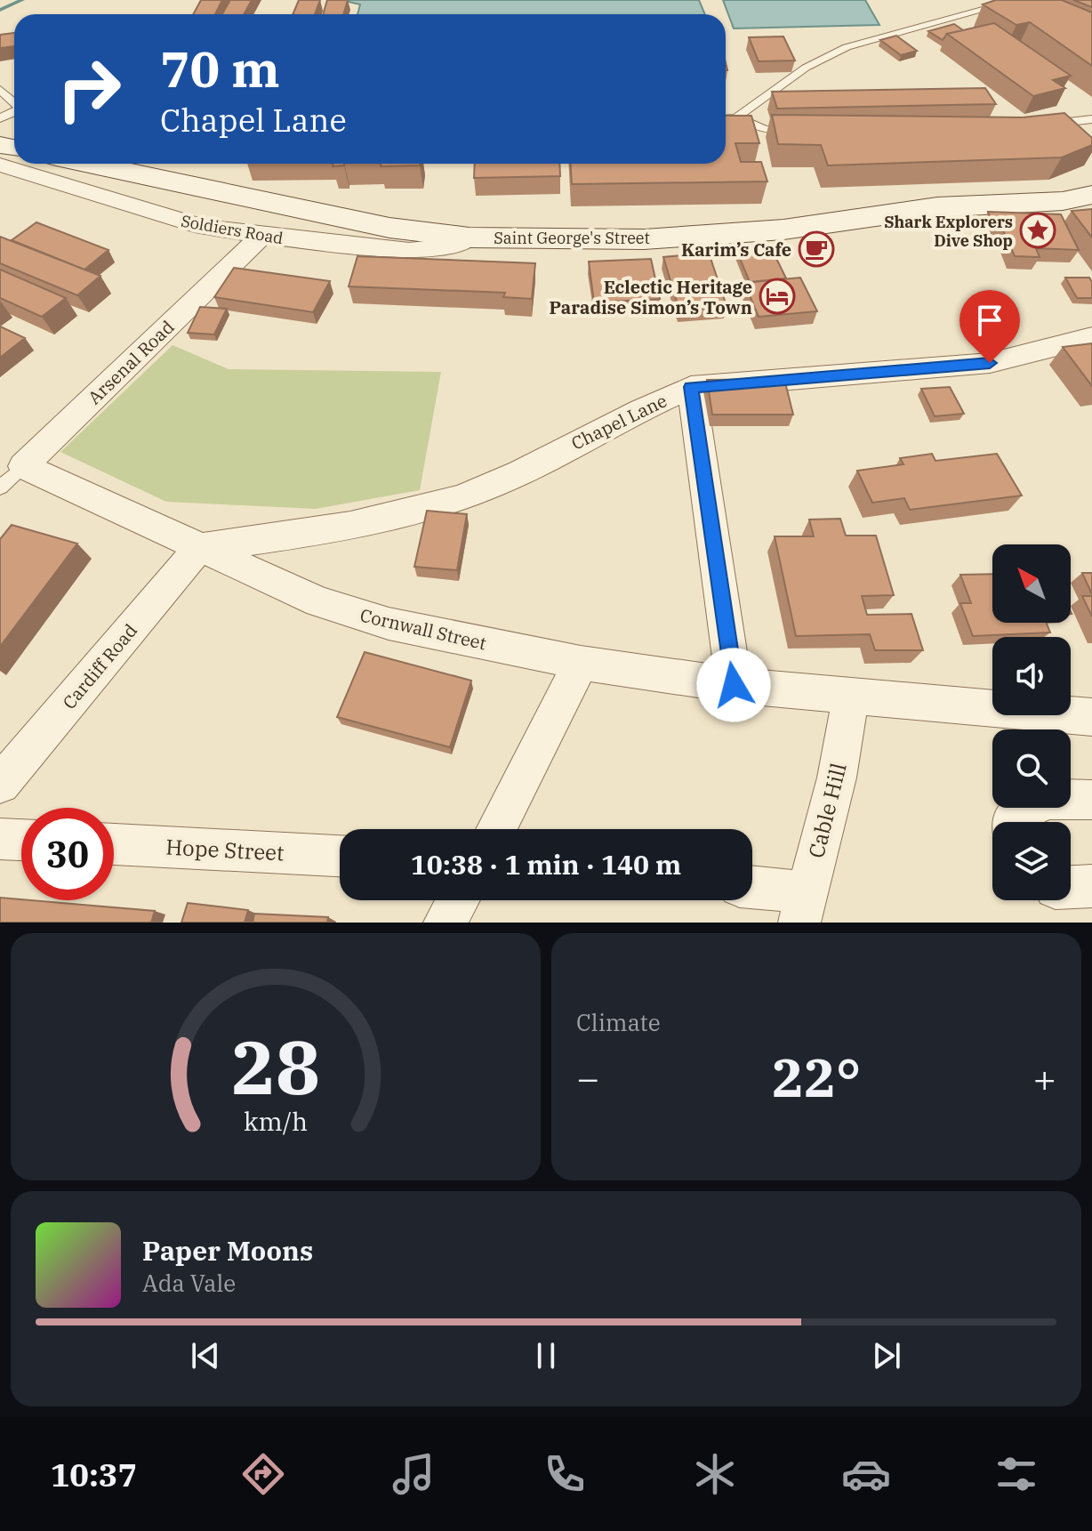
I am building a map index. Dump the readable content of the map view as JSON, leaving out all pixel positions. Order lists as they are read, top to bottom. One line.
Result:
{"streets":{"main road":["Saint George's Street"],"street":["Soldiers Road","Arsenal Road","Chapel Lane","Cornwall Street","Cardiff Road","Cable Hill","Hope Street"]},"crossings":[["Soldiers Road","Saint George's Street"],["Soldiers Road","Arsenal Road"],["Arsenal Road","Cornwall Street"],["Chapel Lane","Cornwall Street"],["Chapel Lane","Cardiff Road"],["Cornwall Street","Cardiff Road"],["Cornwall Street","Cable Hill"]],"places":{"place":["Shark Explorers Dive Shop"],"cafe":["Karim’s Cafe"],"hotel":["Eclectic Heritage Paradise Simon’s Town"]},"north":"top left","page":{"turn":["70 m","Chapel Lane"],"limit":"30","trip":"10:38 · 1 min · 140 m","tile":"Climate","heat":["−","22°","+"],"song":["Paper Moons","Ada Vale"],"tabs":"10:37","gauge":["28","km/h"]}}
